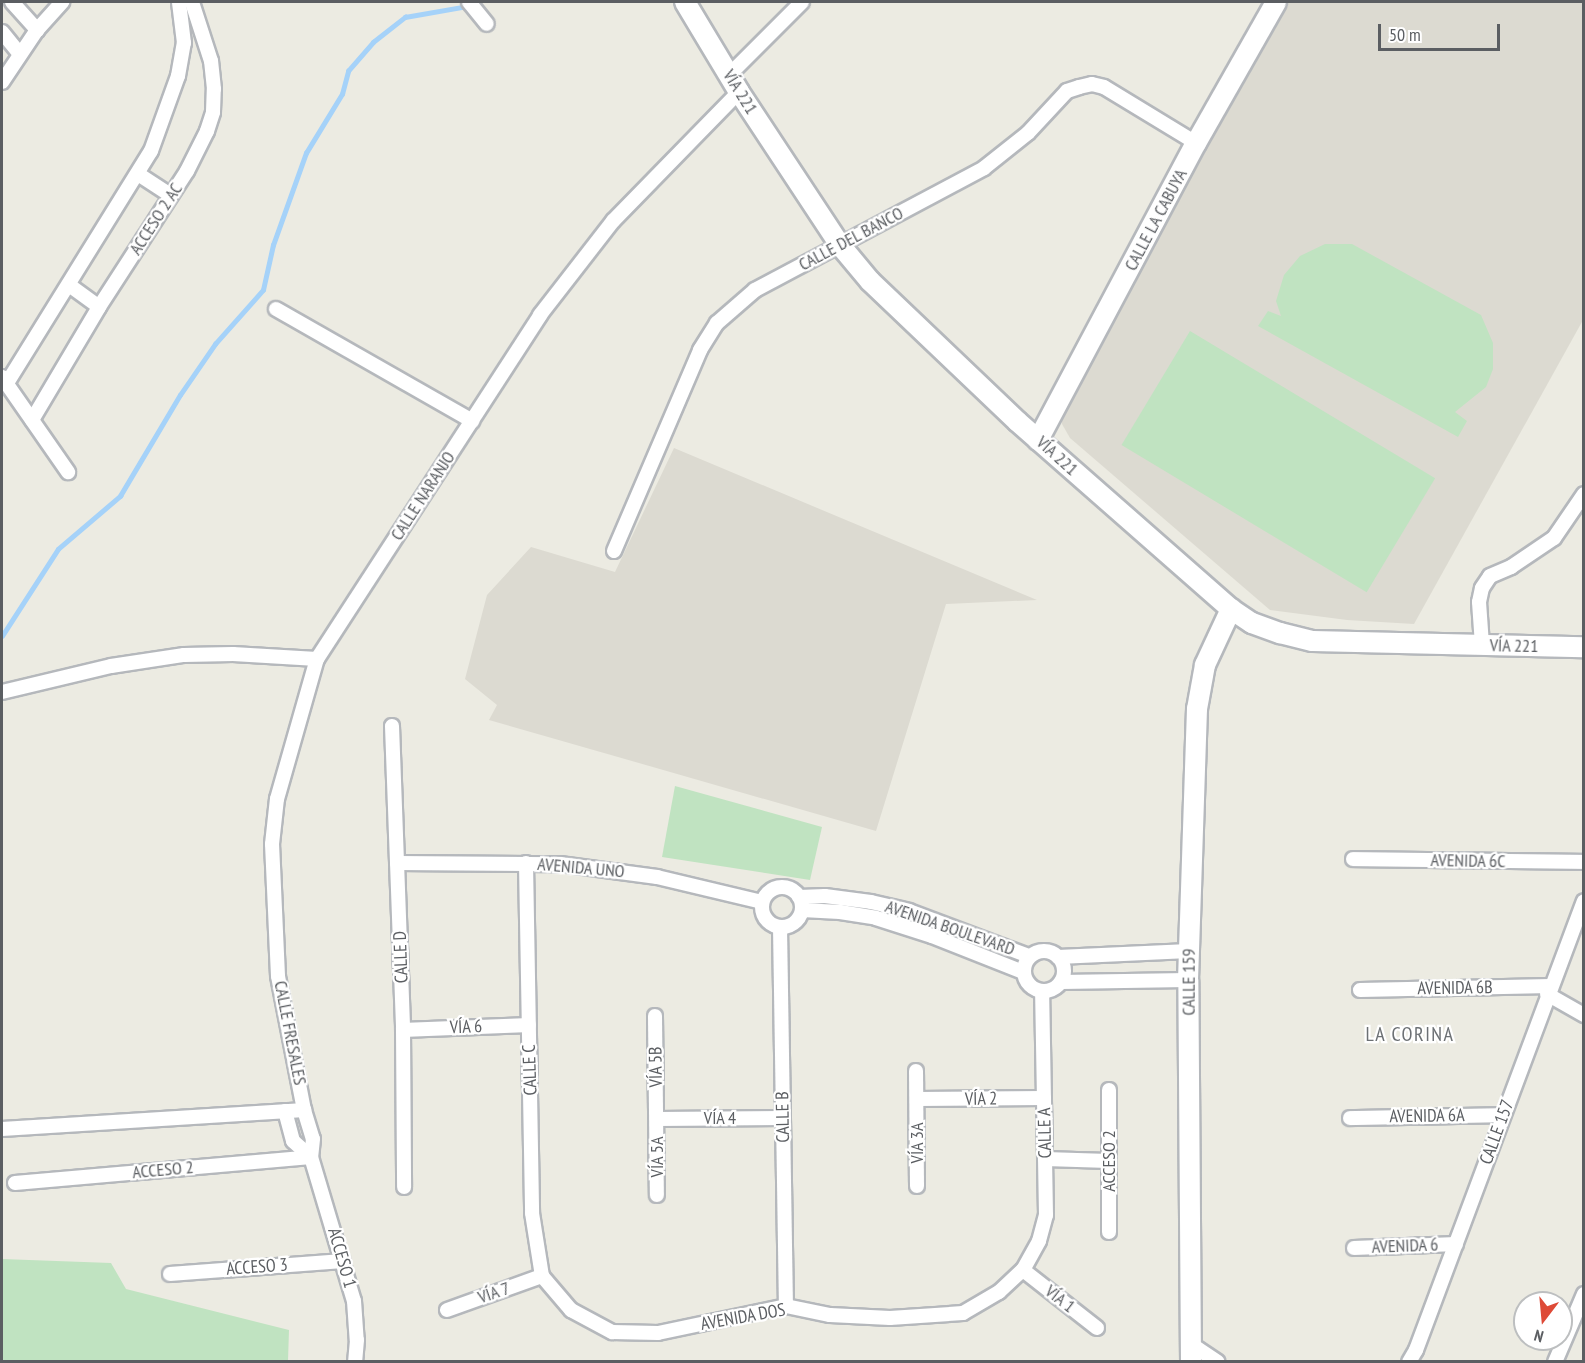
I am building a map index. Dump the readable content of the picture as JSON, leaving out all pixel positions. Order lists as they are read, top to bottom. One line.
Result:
{"streets":{"street":["VÍA 221","ACCESO 2 AC","CALLE LA CABUYA","CALLE DEL BANCO","CALLE NARANJO","AVENIDA 6C","AVENIDA UNO","AVENIDA BOULEVARD","CALLE D","CALLE 159","AVENIDA 6B","VÍA 6","CALLE FRESALES","VÍA 5B","CALLE C","VÍA 2","AVENIDA 6A","CALLE B","VÍA 4","CALLE 157","CALLE A","VÍA 3A","VÍA 5A","ACCESO 2","AVENIDA 6","ACCESO 1","ACCESO 3","VÍA 7","VÍA 1","AVENIDA DOS"]},"crossings":[["VÍA 221","CALLE LA CABUYA"],["VÍA 221","CALLE DEL BANCO"],["VÍA 221","CALLE NARANJO"],["VÍA 221","CALLE 159"],["CALLE LA CABUYA","CALLE DEL BANCO"],["CALLE NARANJO","CALLE FRESALES"],["AVENIDA UNO","AVENIDA BOULEVARD"],["AVENIDA UNO","CALLE D"],["AVENIDA UNO","CALLE C"],["AVENIDA UNO","CALLE B"],["AVENIDA BOULEVARD","CALLE B"],["AVENIDA BOULEVARD","CALLE A"],["CALLE D","VÍA 6"],["AVENIDA 6B","CALLE 157"],["VÍA 6","CALLE C"],["CALLE FRESALES","ACCESO 1"],["VÍA 5B","VÍA 4"],["VÍA 5B","VÍA 5A"],["CALLE C","VÍA 7"],["CALLE C","AVENIDA DOS"],["VÍA 2","CALLE A"],["VÍA 2","VÍA 3A"],["AVENIDA 6A","CALLE 157"],["CALLE B","VÍA 4"],["CALLE B","AVENIDA DOS"],["VÍA 4","VÍA 5A"],["CALLE 157","AVENIDA 6"],["CALLE A","VÍA 1"],["CALLE A","AVENIDA DOS"],["ACCESO 2","ACCESO 1"],["ACCESO 1","ACCESO 3"],["VÍA 7","AVENIDA DOS"],["VÍA 1","AVENIDA DOS"]],"districts":["LA CORINA"],"scale_bar":"50 m","north":"bottom"}
